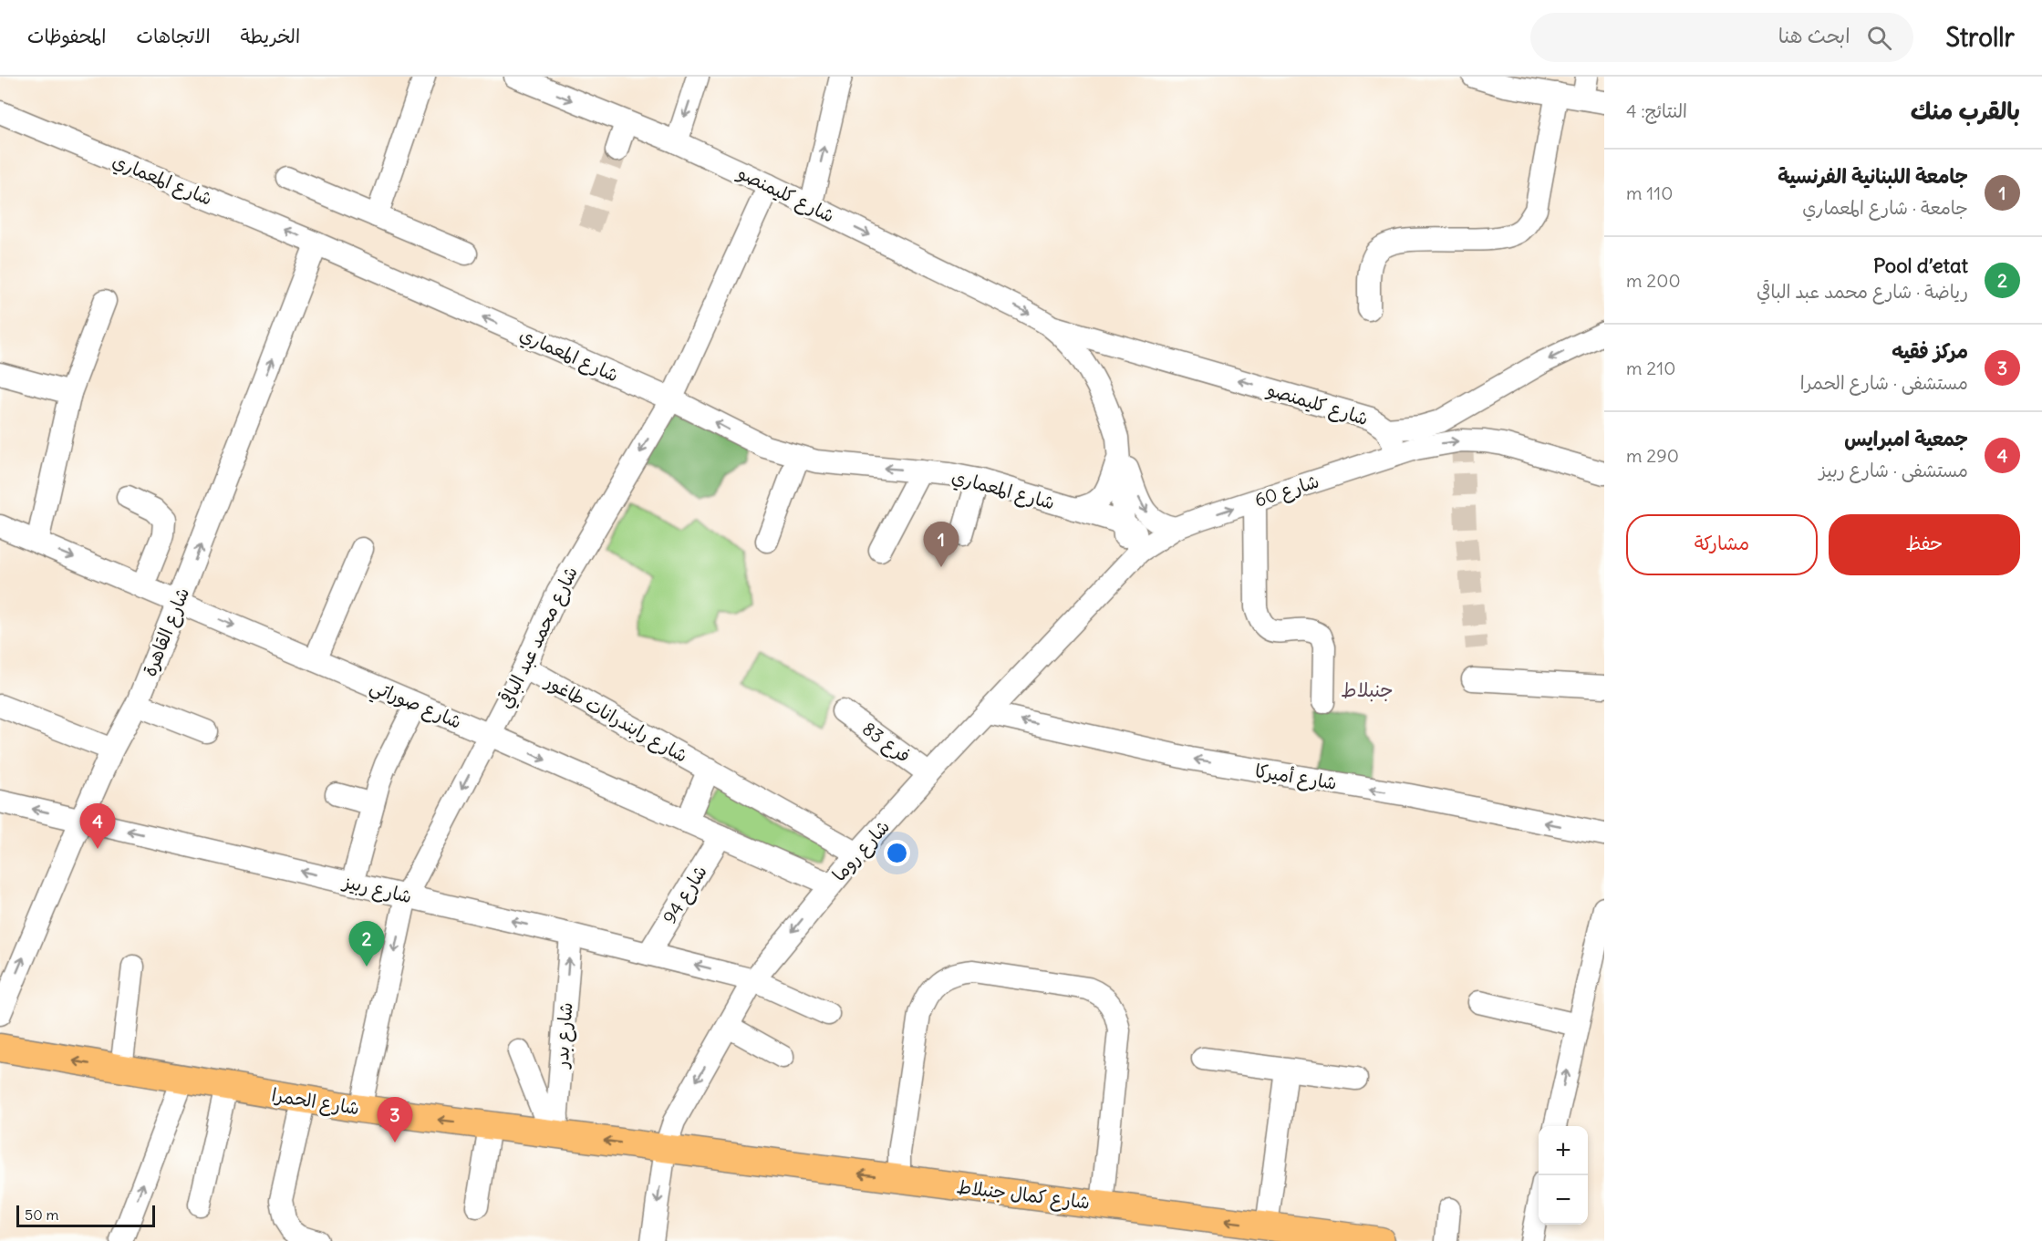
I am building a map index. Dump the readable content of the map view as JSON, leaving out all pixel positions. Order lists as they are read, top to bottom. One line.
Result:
{"streets":{"main road":["شارع الحمرا","شارع كمال جنبلاط"],"street":["شارع المعماري","شارع كليمنصو","شارع 60","شارع القاهرة","شارع محمد عبد الباقي","شارع صوراتي","شارع رابندرانات طاغور","فرع 83","شارع أميركا","شارع روما","شارع ربيز","شارع 94","شارع بدر"]},"crossings":[["شارع المعماري","شارع كليمنصو"],["شارع المعماري","شارع القاهرة"],["شارع المعماري","شارع محمد عبد الباقي"],["شارع كليمنصو","شارع 60"],["شارع كليمنصو","شارع محمد عبد الباقي"],["شارع كليمنصو","شارع روما"],["شارع 60","شارع روما"],["شارع القاهرة","شارع صوراتي"],["شارع القاهرة","شارع ربيز"],["شارع محمد عبد الباقي","شارع صوراتي"],["شارع محمد عبد الباقي","شارع رابندرانات طاغور"],["شارع محمد عبد الباقي","شارع ربيز"],["شارع محمد عبد الباقي","شارع الحمرا"],["شارع صوراتي","شارع رابندرانات طاغور"],["شارع صوراتي","شارع روما"],["شارع صوراتي","شارع 94"],["شارع رابندرانات طاغور","شارع روما"],["فرع 83","شارع روما"],["شارع أميركا","شارع روما"],["شارع روما","شارع ربيز"],["شارع روما","شارع الحمرا"],["شارع روما","شارع كمال جنبلاط"],["شارع ربيز","شارع 94"],["شارع ربيز","شارع بدر"],["شارع بدر","شارع الحمرا"],["شارع الحمرا","شارع كمال جنبلاط"]],"one_way":["شارع المعماري","شارع 60","شارع روما","شارع بدر","شارع الحمرا","شارع كمال جنبلاط"],"districts":["جنبلاط"],"scale_bar":"50 m","page":{"header":"Strollr","search":"ابحث هنا","nav":["الخريطة","الاتجاهات","المحفوظات"],"heading":["بالقرب منك","النتائج: 4"],"list":[{"mark":"1","name":"جامعة اللبنانية الفرنسية","note":"جامعة · شارع المعماري","value":"110 m"},{"mark":"2","name":"Pool d’etat","note":"رياضة · شارع محمد عبد الباقي","value":"200 m"},{"mark":"3","name":"مركز فقيه","note":"مستشفى · شارع الحمرا","value":"210 m"},{"mark":"4","name":"جمعية امبرايس","note":"مستشفى · شارع ربيز","value":"290 m"}],"buttons":["حفظ","مشاركة"],"pins":["1","4","2","3"],"map_buttons":["+","−"],"scale":"50 m"}}
